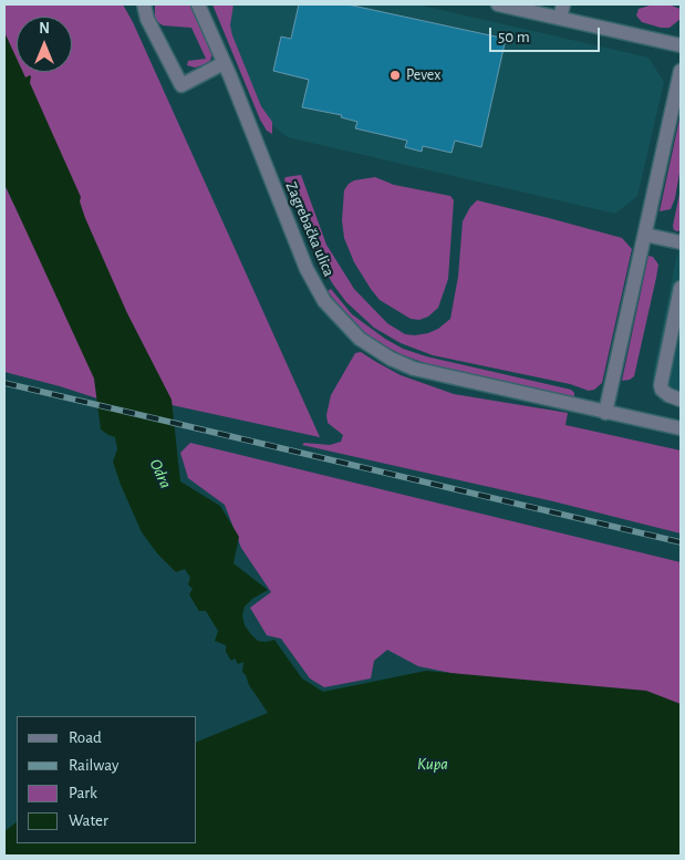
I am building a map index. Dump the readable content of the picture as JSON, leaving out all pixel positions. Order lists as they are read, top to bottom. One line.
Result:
{"streets":{"street":["Zagrebačka ulica"]},"water":["Odra","Kupa"],"places":["Pevex"],"legend":["Road","Railway","Park","Water"],"scale_bar":"50 m","north":"top"}
